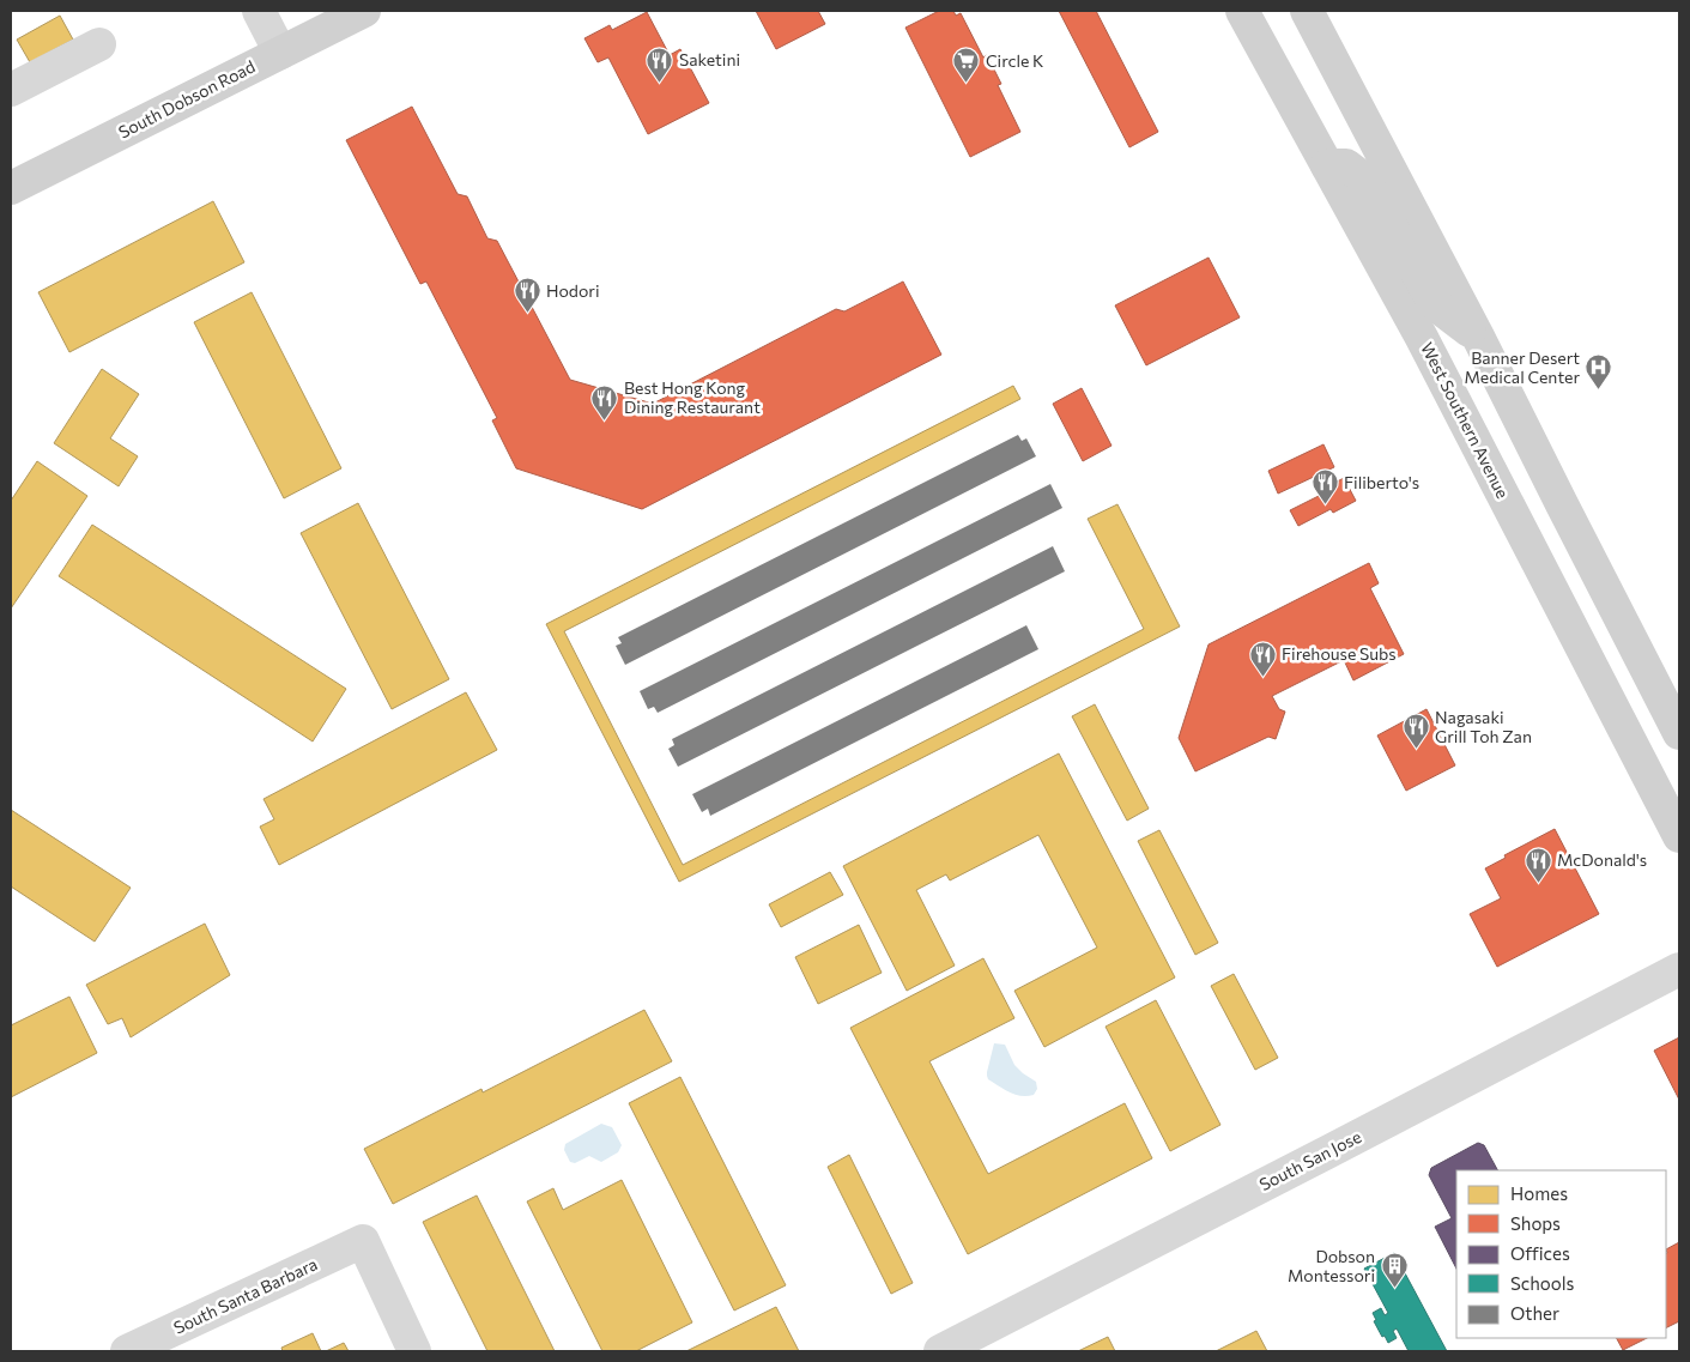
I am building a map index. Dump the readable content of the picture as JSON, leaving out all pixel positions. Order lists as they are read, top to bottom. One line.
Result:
{"streets":{"main road":["South Dobson Road","West Southern Avenue"],"street":["South San Jose","South Santa Barbara"]},"places":{"restaurant":["Saketini","Hodori","Best Hong Kong Dining Restaurant","Filiberto's","Firehouse Subs","Nagasaki Grill Toh Zan","McDonald's"],"supermarket":["Circle K"],"hospital":["Banner Desert Medical Center"],"building":["Dobson Montessori"]},"legend":["Homes","Shops","Offices","Schools","Other"]}
